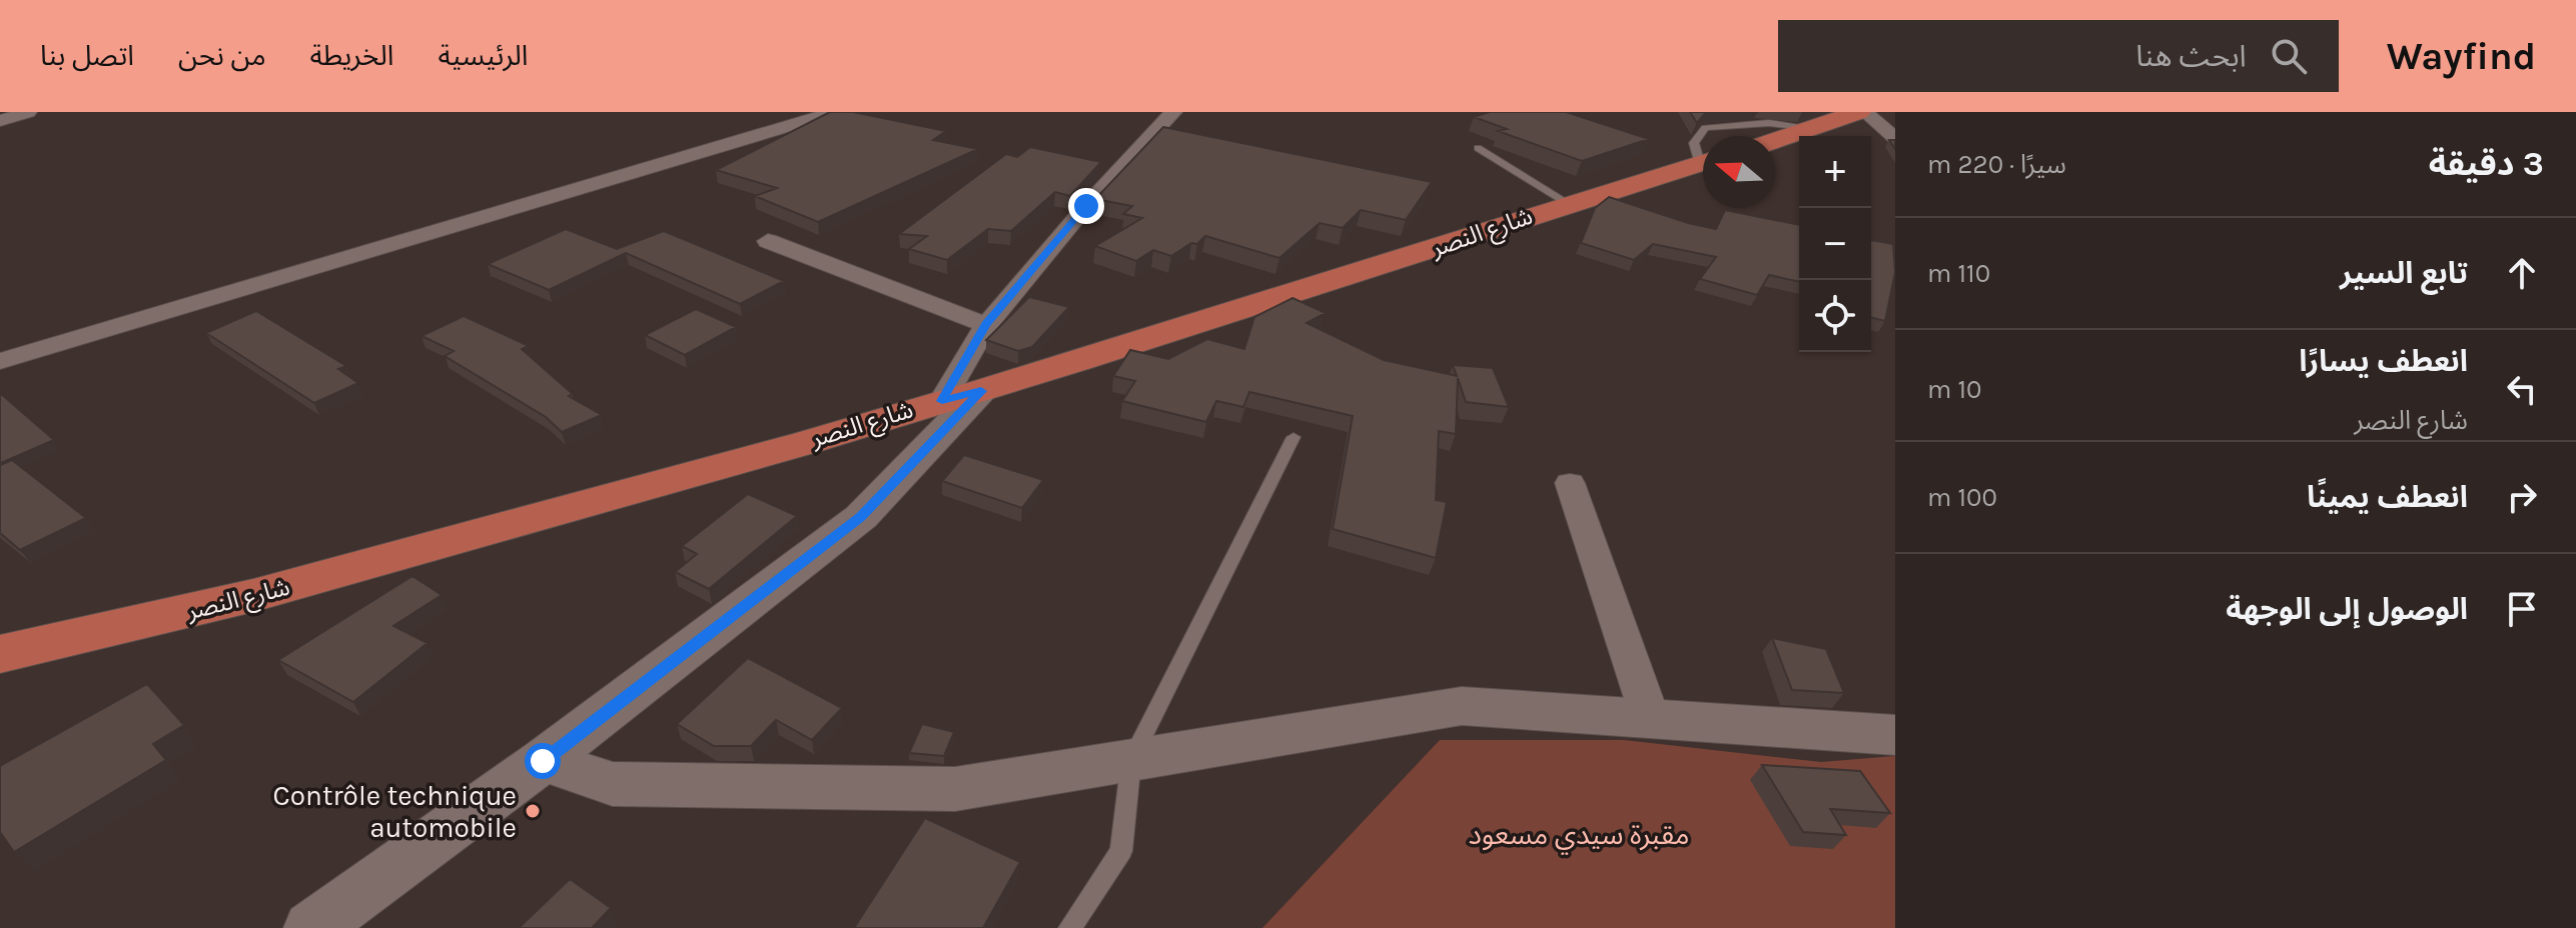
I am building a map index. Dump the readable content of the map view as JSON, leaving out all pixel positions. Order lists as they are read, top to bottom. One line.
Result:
{"streets":{"main road":["شارع النصر"]},"parks":["مقبرة سيدي مسعود"],"places":["Contrôle technique automobile"],"north":"left","page":{"header":"Wayfind","search":"ابحث هنا","nav":["الرئيسية","الخريطة","من نحن","اتصل بنا"],"heading":["3 دقيقة","سيرًا · 220 m"],"map_buttons":["+","−"],"list":[["تابع السير","110 m"],["انعطف يسارًا","شارع النصر","10 m"],["انعطف يمينًا","100 m"],"الوصول إلى الوجهة"]}}
